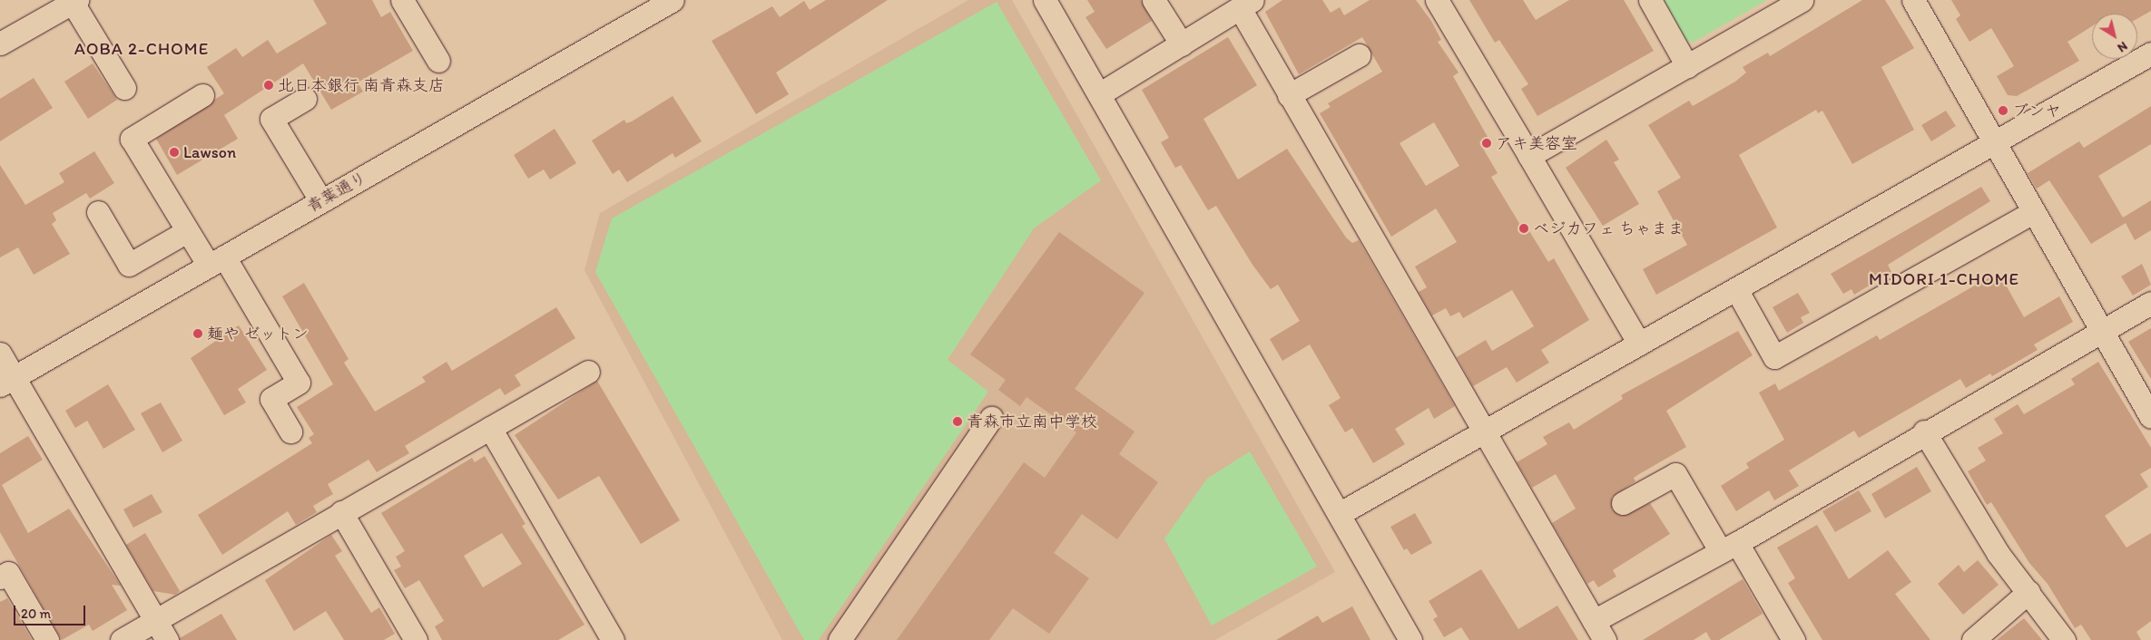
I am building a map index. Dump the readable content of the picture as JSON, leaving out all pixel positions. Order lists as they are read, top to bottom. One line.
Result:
{"streets":{"street":["青葉通り"]},"districts":["AOBA 2-CHOME","MIDORI 1-CHOME"],"places":["北日本銀行 南青森支店","ブンヤ","アキ美容室","Lawson","ベジカフェ ちゃまま","麺や ゼットン","青森市立南中学校"],"scale_bar":"20 m","north":"bottom right"}
